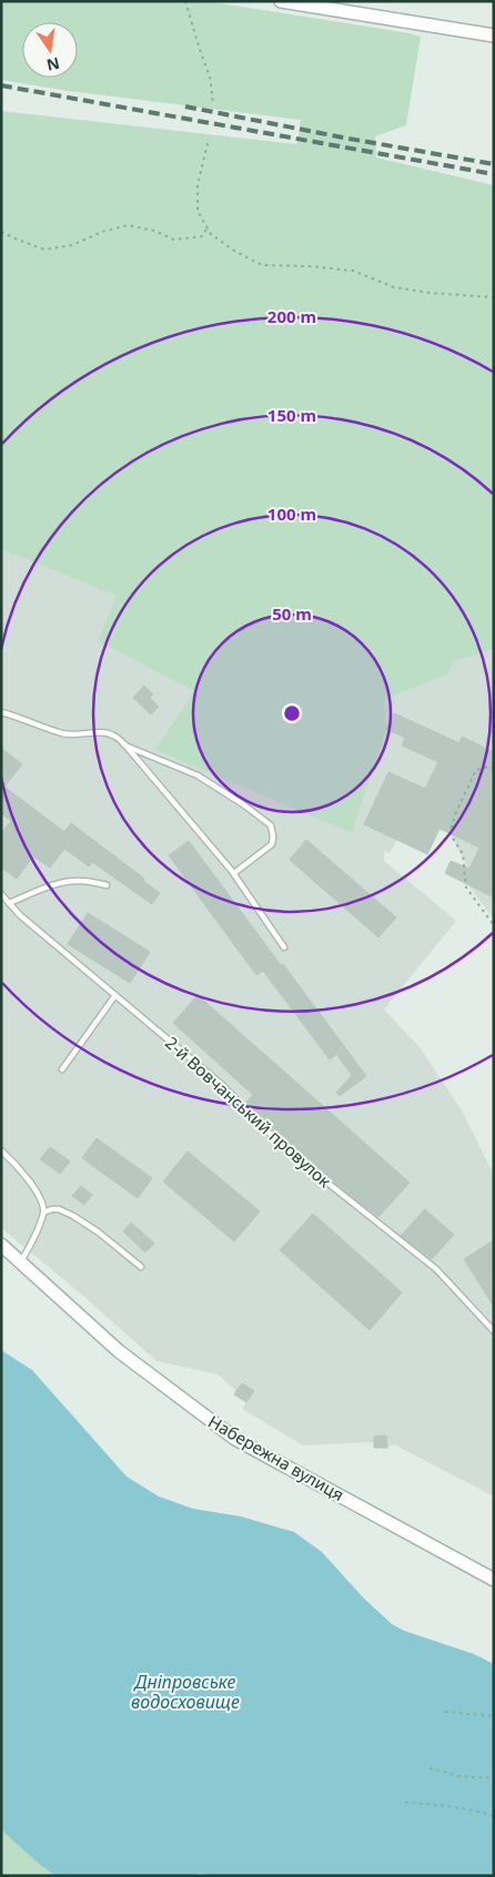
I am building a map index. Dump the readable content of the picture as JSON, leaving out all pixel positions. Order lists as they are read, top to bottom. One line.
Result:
{"streets":{"street":["Набережна вулиця"],"lane":["2-й Вовчанський провулок"]},"water":["Дніпровське водосховище"],"north":"bottom","rings":["200 m","150 m","100 m","50 m"]}
